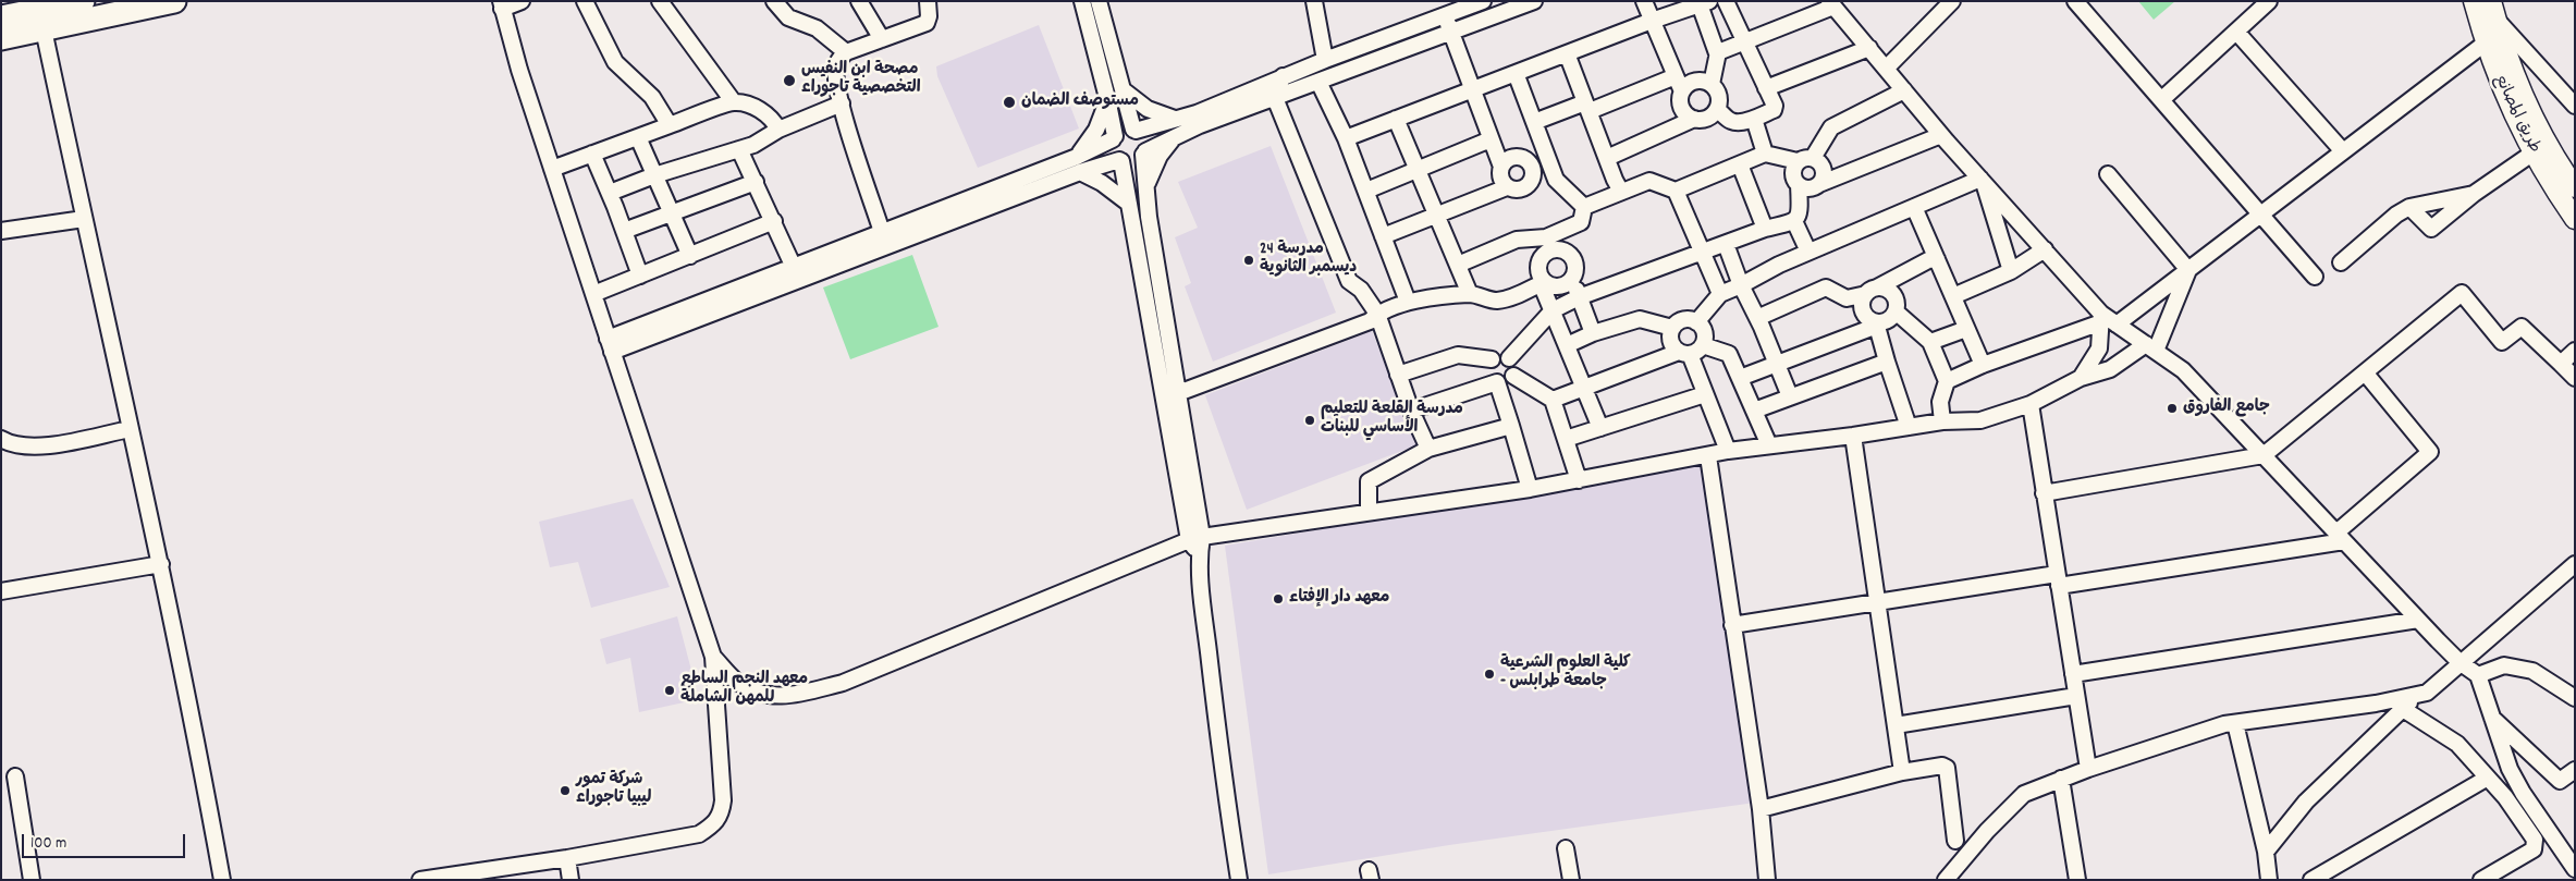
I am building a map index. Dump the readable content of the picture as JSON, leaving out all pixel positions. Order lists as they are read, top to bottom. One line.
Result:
{"streets":{"main road":["طريق المصانع"]},"places":["مصحة ابن النفيس التخصصية تاجوراء","مستوصف الضمان","مدرسة 24 ديسمبر الثانوية","جامع الفاروق","مدرسة القلعة للتعليم الأساسي للبنات","معهد دار الإفتاء","كلية العلوم الشرعية - جامعة طرابلس","معهد النجم الساطع للمهن الشاملة","شركة تمور ليبيا تاجوراء"],"scale_bar":"100 m"}
